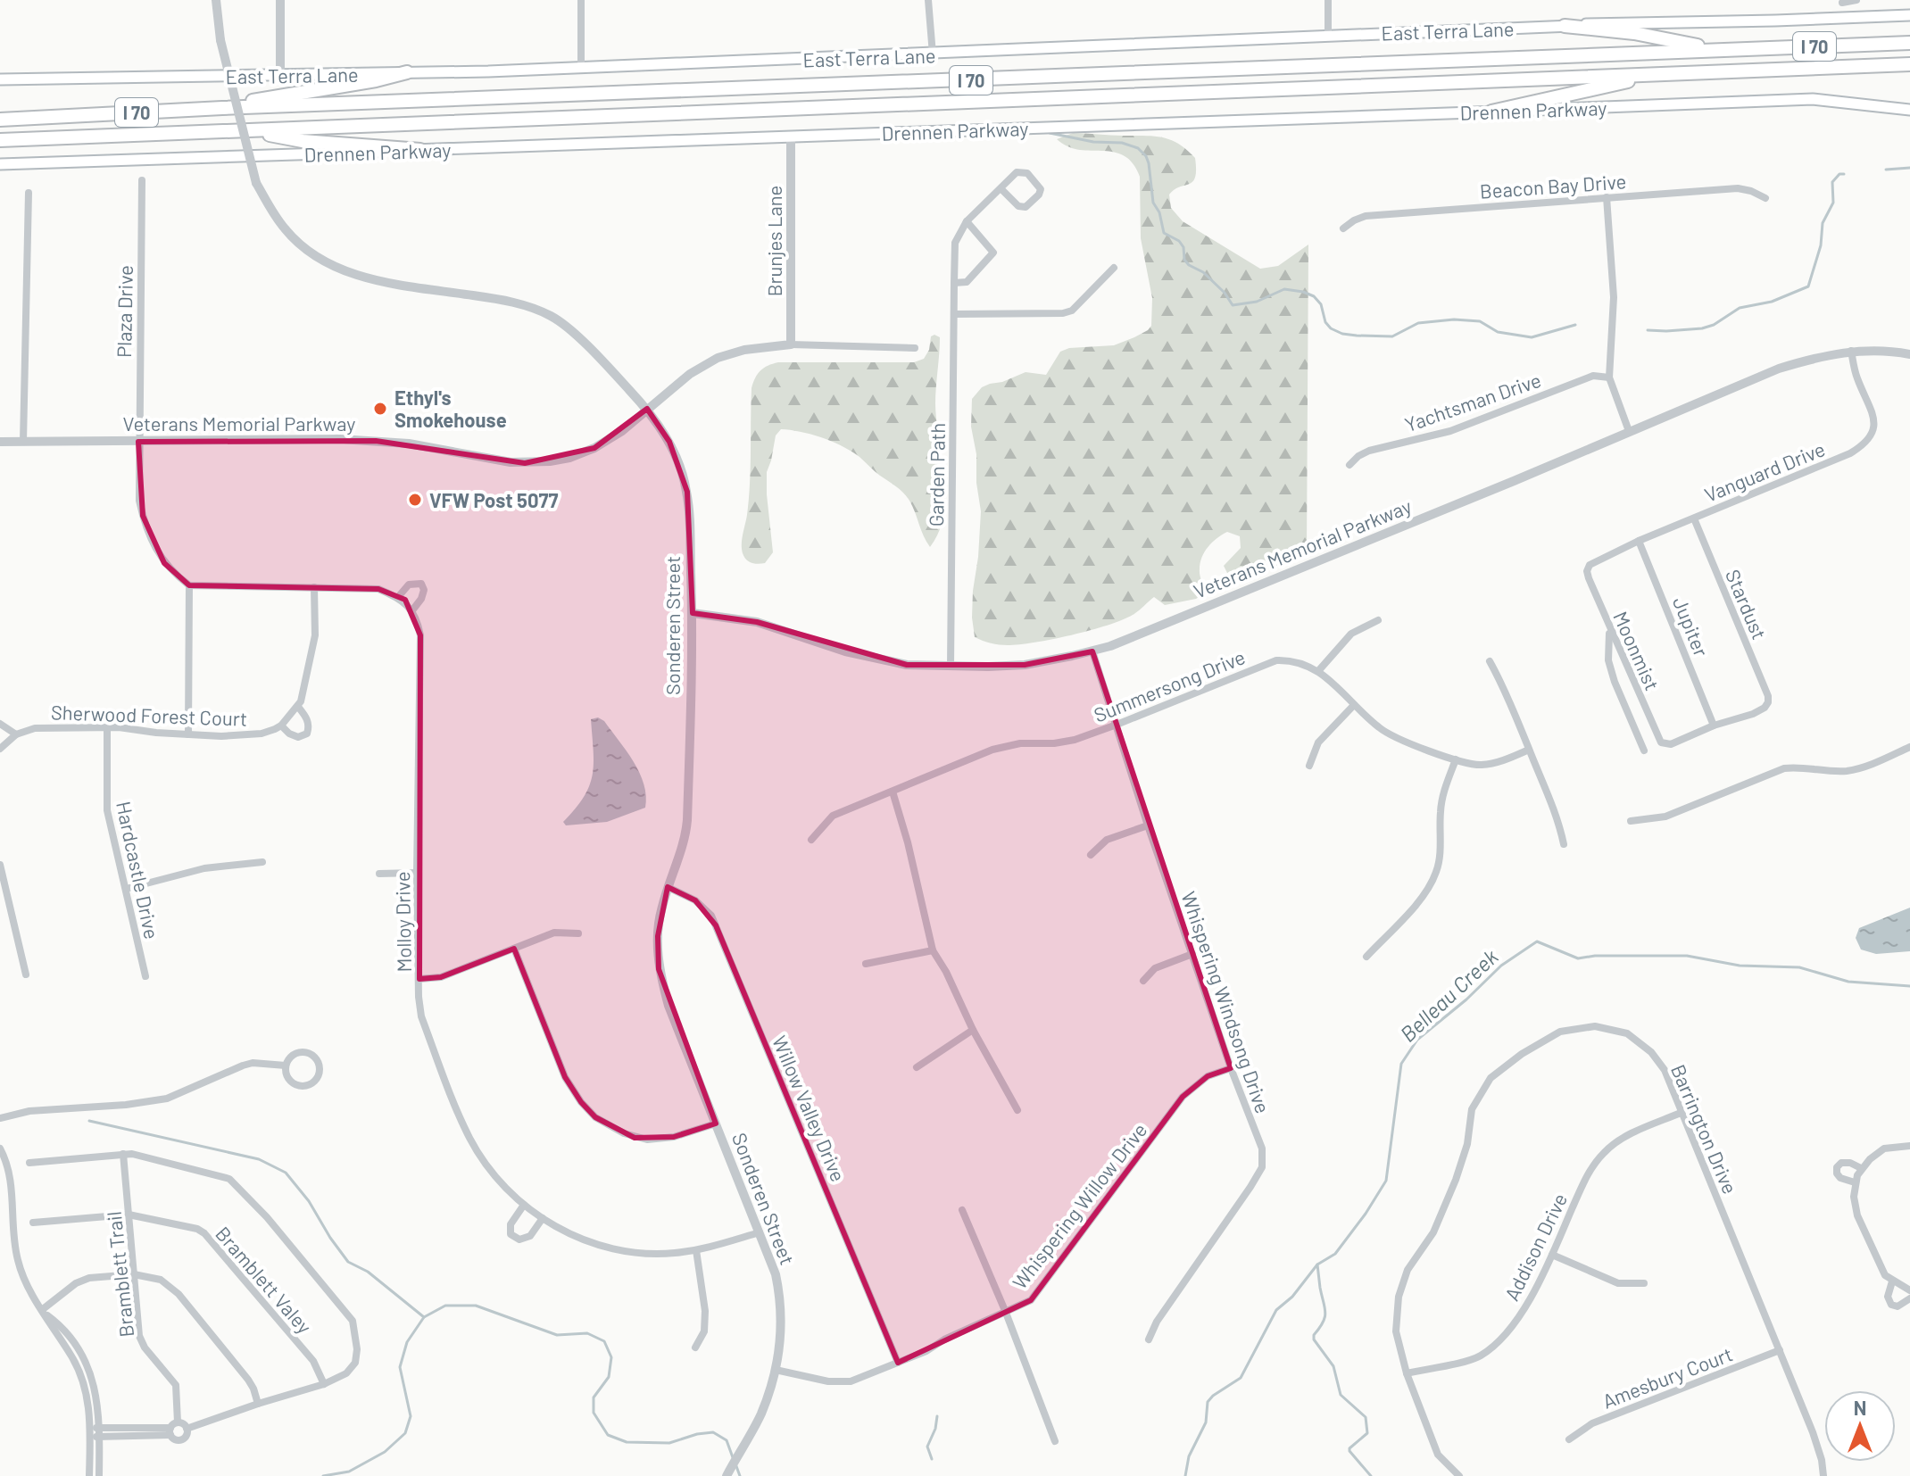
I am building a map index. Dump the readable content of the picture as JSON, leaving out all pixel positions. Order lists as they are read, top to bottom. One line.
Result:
{"streets":{"highway":["I 70"],"main road":["East Terra Lane","Drennen Parkway"],"street":["Beacon Bay Drive","Brunjes Lane","Plaza Drive","Yachtsman Drive","Veterans Memorial Parkway","Vanguard Drive","Garden Path","Stardust","Sonderen Street","Jupiter","Moonmist","Summersong Drive","Sherwood Forest Court","Hardcastle Drive","Molloy Drive","Whispering Windsong Drive","Willow Valley Drive","Barrington Drive","Whispering Willow Drive","Addison Drive","Bramblett Trail","Bramblett Valey","Amesbury Court"]},"crossings":[["Drennen Parkway","Brunjes Lane"],["Brunjes Lane","Veterans Memorial Parkway"],["Plaza Drive","Veterans Memorial Parkway"],["Veterans Memorial Parkway","Vanguard Drive"],["Veterans Memorial Parkway","Garden Path"],["Veterans Memorial Parkway","Sonderen Street"],["Veterans Memorial Parkway","Whispering Windsong Drive"],["Vanguard Drive","Stardust"],["Vanguard Drive","Jupiter"],["Vanguard Drive","Moonmist"],["Stardust","Jupiter"],["Stardust","Moonmist"],["Sonderen Street","Molloy Drive"],["Sonderen Street","Willow Valley Drive"],["Sonderen Street","Whispering Willow Drive"],["Jupiter","Moonmist"],["Summersong Drive","Whispering Windsong Drive"],["Sherwood Forest Court","Hardcastle Drive"],["Sherwood Forest Court","Molloy Drive"],["Whispering Windsong Drive","Whispering Willow Drive"],["Willow Valley Drive","Whispering Willow Drive"],["Barrington Drive","Addison Drive"],["Barrington Drive","Amesbury Court"],["Bramblett Trail","Bramblett Valey"]],"water":["Belleau Creek"],"places":["Ethyl's Smokehouse","VFW Post 5077"],"north":"top"}
